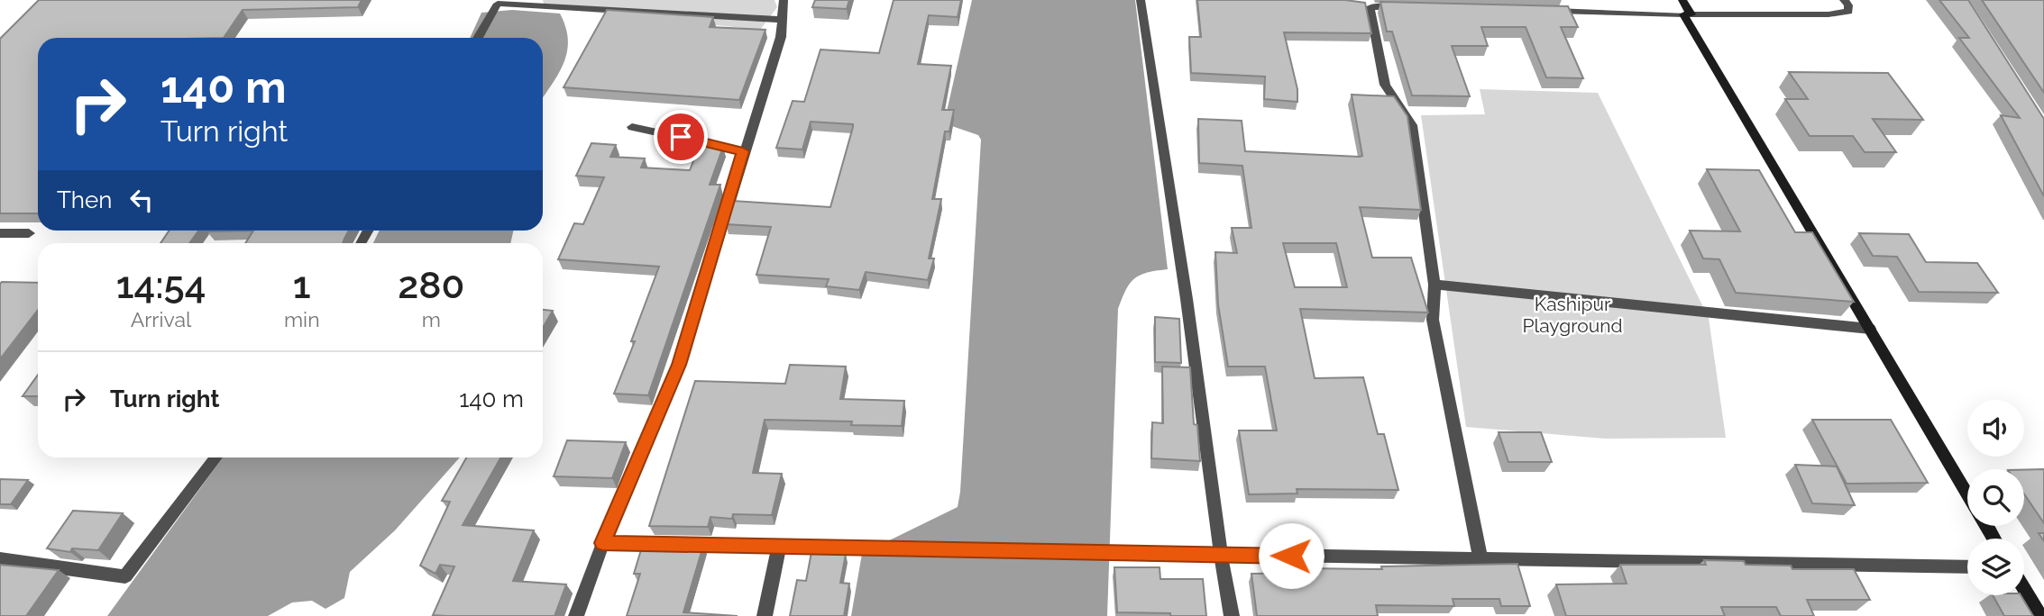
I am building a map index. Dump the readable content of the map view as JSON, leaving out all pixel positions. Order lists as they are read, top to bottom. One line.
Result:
{"parks":["Kashipur Playground"],"page":{"turn":["140 m","Turn right"],"then":"Then","eta":["14:54","Arrival","1","min","280","m"],"list":[{"name":"Turn right","value":"140 m"}]}}
